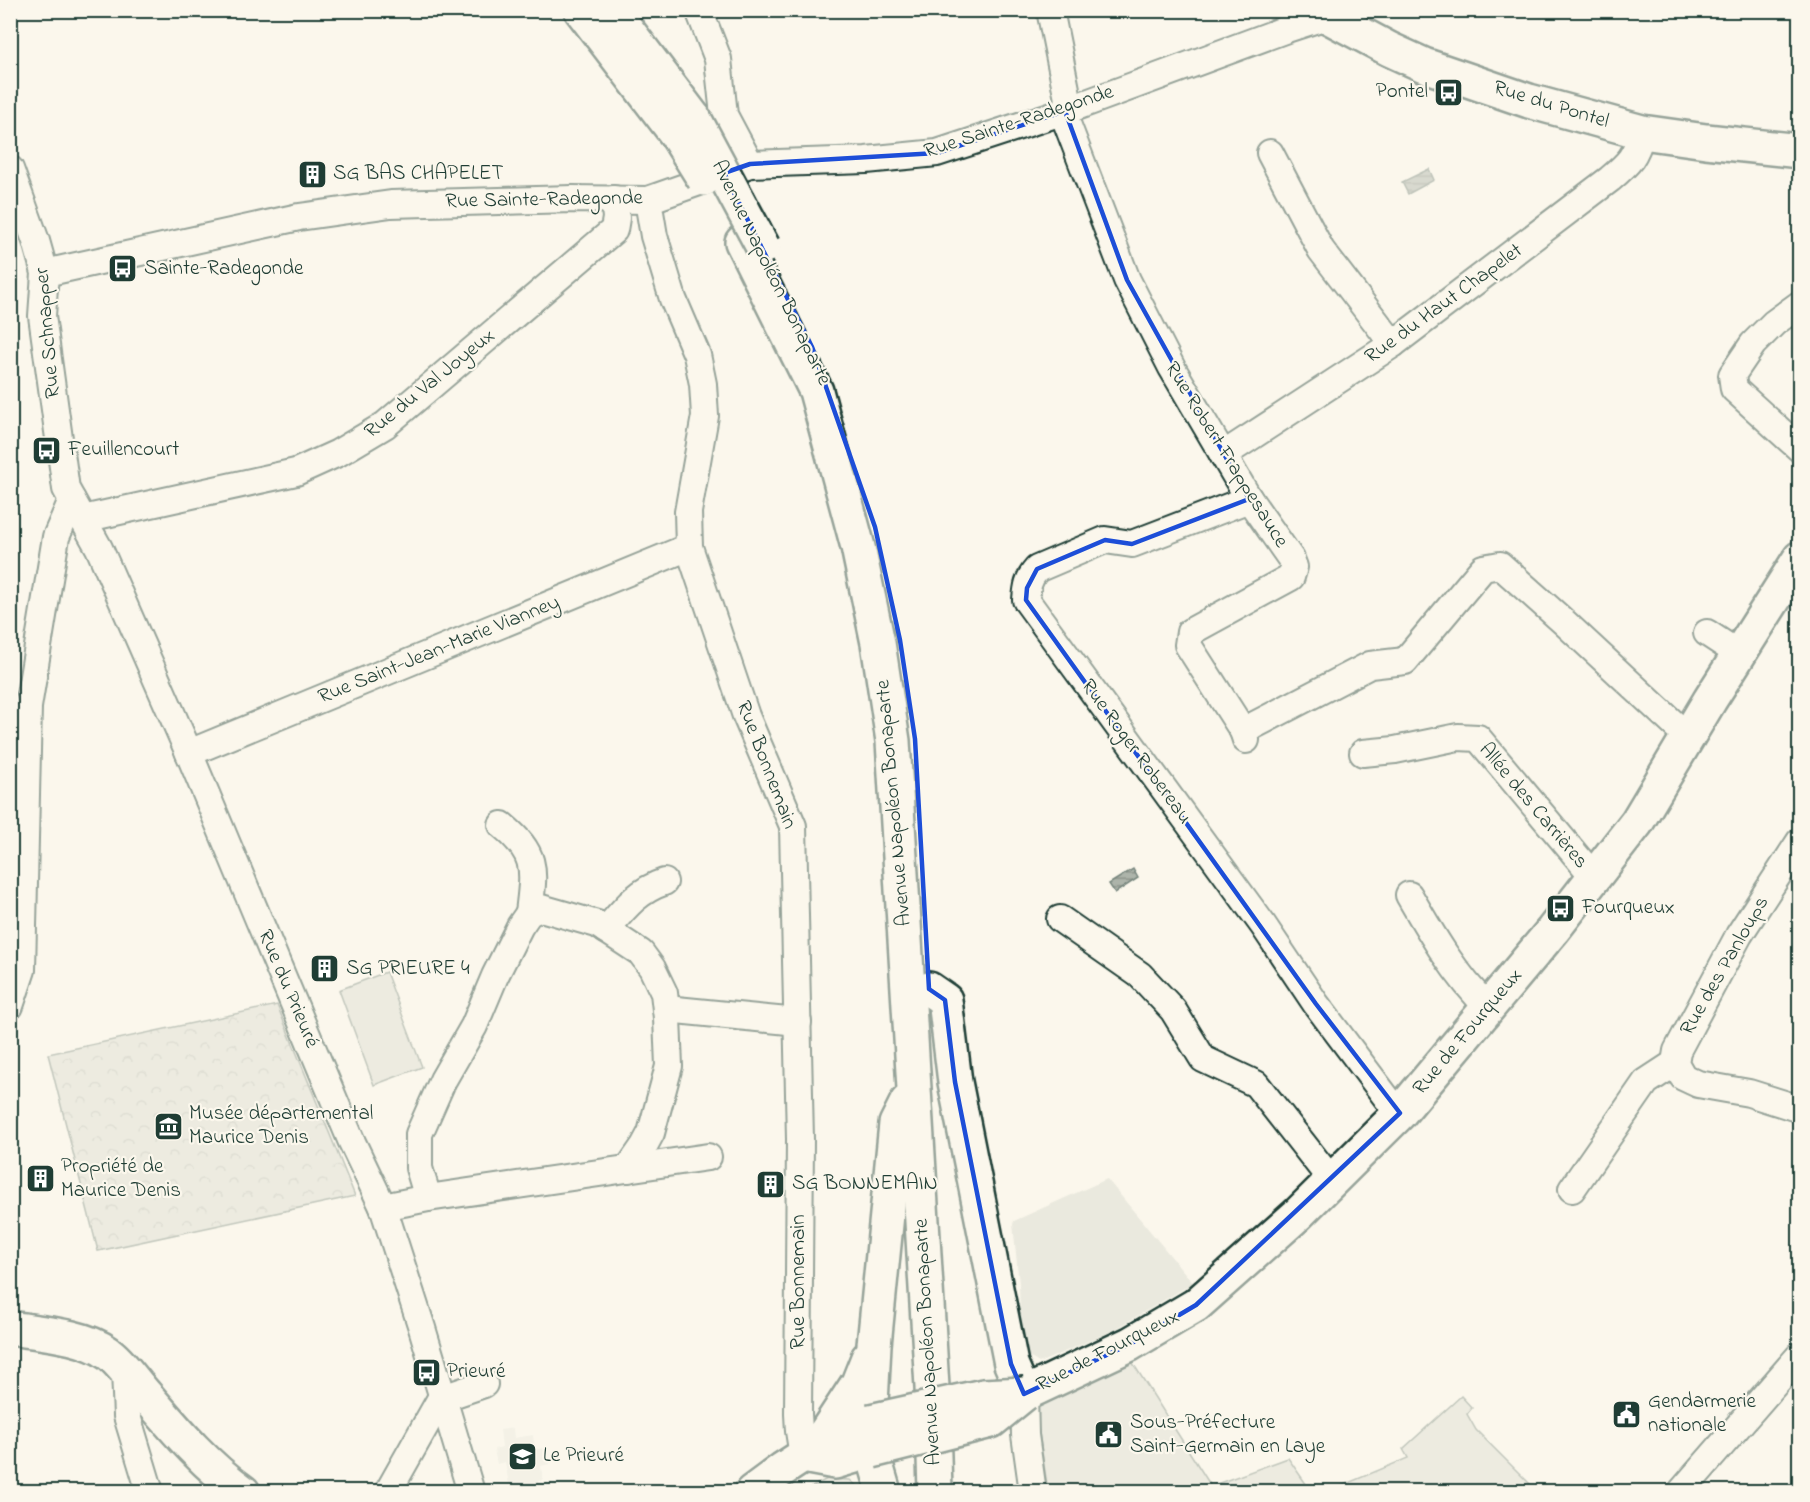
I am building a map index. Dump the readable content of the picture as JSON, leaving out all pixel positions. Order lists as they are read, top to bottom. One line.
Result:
{"streets":{"main road":["Rue du Pontel","Avenue Napoléon Bonaparte","Rue de Fourqueux"],"street":["Rue Sainte-Radegonde","Rue du Haut Chapelet","Rue Schnapper","Rue du Val Joyeux","Rue Robert Frappesauce","Rue Saint-Jean-Marie Vianney","Rue Roger Robereau","Rue Bonnemain","Allée des Carrières","Rue des Panloups","Rue du Prieuré"]},"crossings":[["Rue du Pontel","Rue Sainte-Radegonde"],["Rue du Pontel","Rue du Haut Chapelet"],["Rue Sainte-Radegonde","Rue Schnapper"],["Rue Sainte-Radegonde","Rue du Val Joyeux"],["Rue Sainte-Radegonde","Rue Robert Frappesauce"],["Rue Sainte-Radegonde","Rue Bonnemain"],["Rue du Haut Chapelet","Rue Robert Frappesauce"],["Rue Schnapper","Rue du Val Joyeux"],["Rue Schnapper","Rue du Prieuré"],["Rue du Val Joyeux","Rue du Prieuré"],["Rue Robert Frappesauce","Rue Roger Robereau"],["Rue Robert Frappesauce","Rue de Fourqueux"],["Rue Saint-Jean-Marie Vianney","Rue Bonnemain"],["Rue Saint-Jean-Marie Vianney","Rue du Prieuré"],["Rue Roger Robereau","Rue de Fourqueux"],["Rue Bonnemain","Rue de Fourqueux"],["Allée des Carrières","Rue de Fourqueux"]],"places":{"bus stop":["Pontel","Sainte-Radegonde","Feuillencourt","Fourqueux","Prieuré"],"building":["SG BAS CHAPELET","SG PRIEURE 4","Propriété de Maurice Denis","SG BONNEMAIN"],"museum":["Musée départemental Maurice Denis"],"public building":["Gendarmerie nationale","Sous-Préfecture Saint-Germain en Laye"],"school or university":["Le Prieuré"]}}
